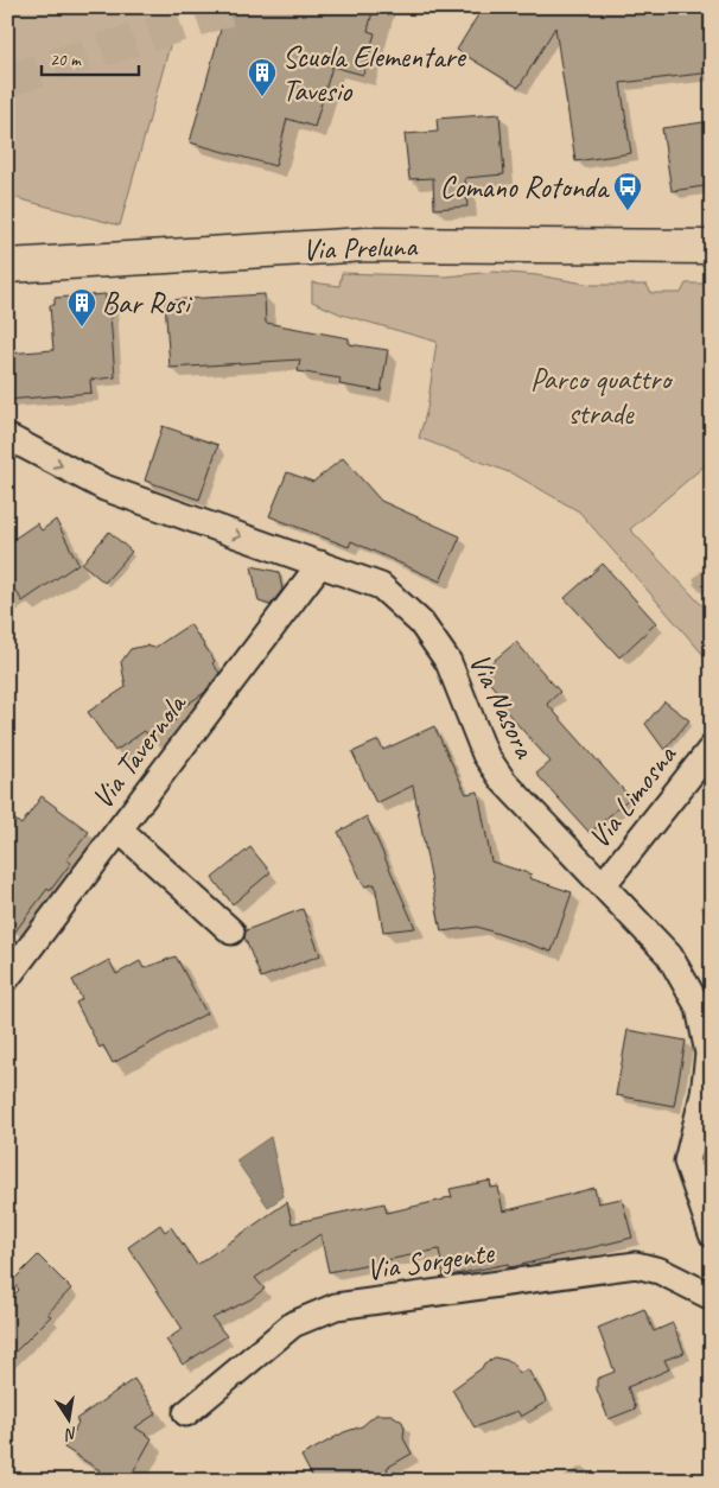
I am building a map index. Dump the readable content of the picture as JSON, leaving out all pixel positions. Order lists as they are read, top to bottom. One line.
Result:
{"streets":{"street":["Via Preluna","Via Nasora","Via Tavernola","Via Limosna","Via Sorgente"]},"crossings":[["Via Nasora","Via Tavernola"],["Via Nasora","Via Limosna"]],"parks":["Parco quattro strade"],"places":{"building":["Scuola Elementare Tavesio","Bar Rosi"],"bus stop":["Comano Rotonda"]},"scale_bar":"20 m","north":"bottom"}
